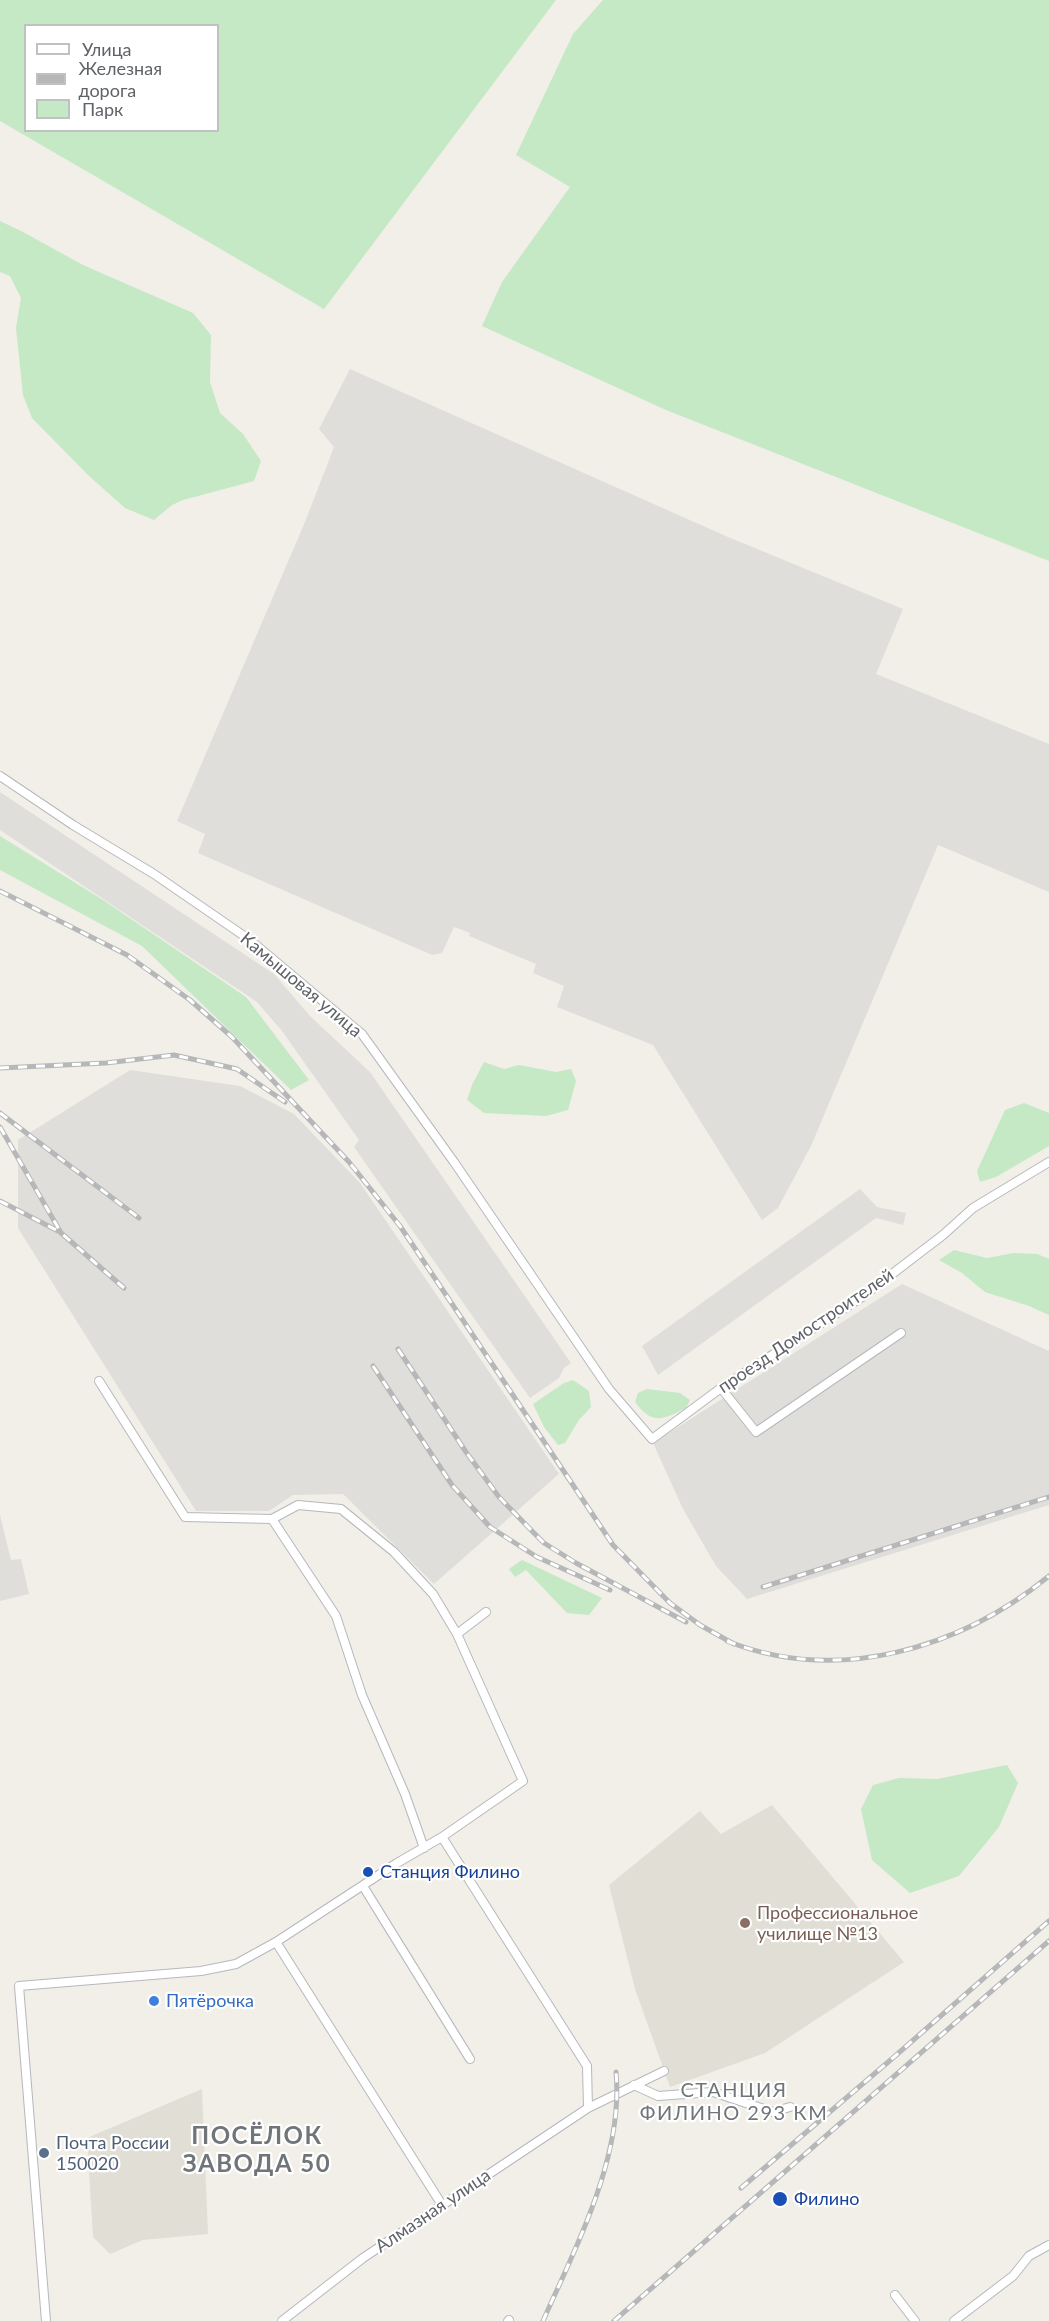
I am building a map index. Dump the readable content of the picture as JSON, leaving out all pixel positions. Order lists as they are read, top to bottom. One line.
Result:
{"streets":{"street":["Камышовая улица","проезд Домостроителей","Алмазная улица"]},"crossings":[["Камышовая улица","проезд Домостроителей"]],"districts":["СТАНЦИЯ ФИЛИНО 293 КМ","ПОСЁЛОК ЗАВОДА 50"],"places":["Станция Филино","Профессиональное училище №13","Пятёрочка","Почта России 150020","Филино"],"legend":["Улица","Железная дорога","Парк"]}
